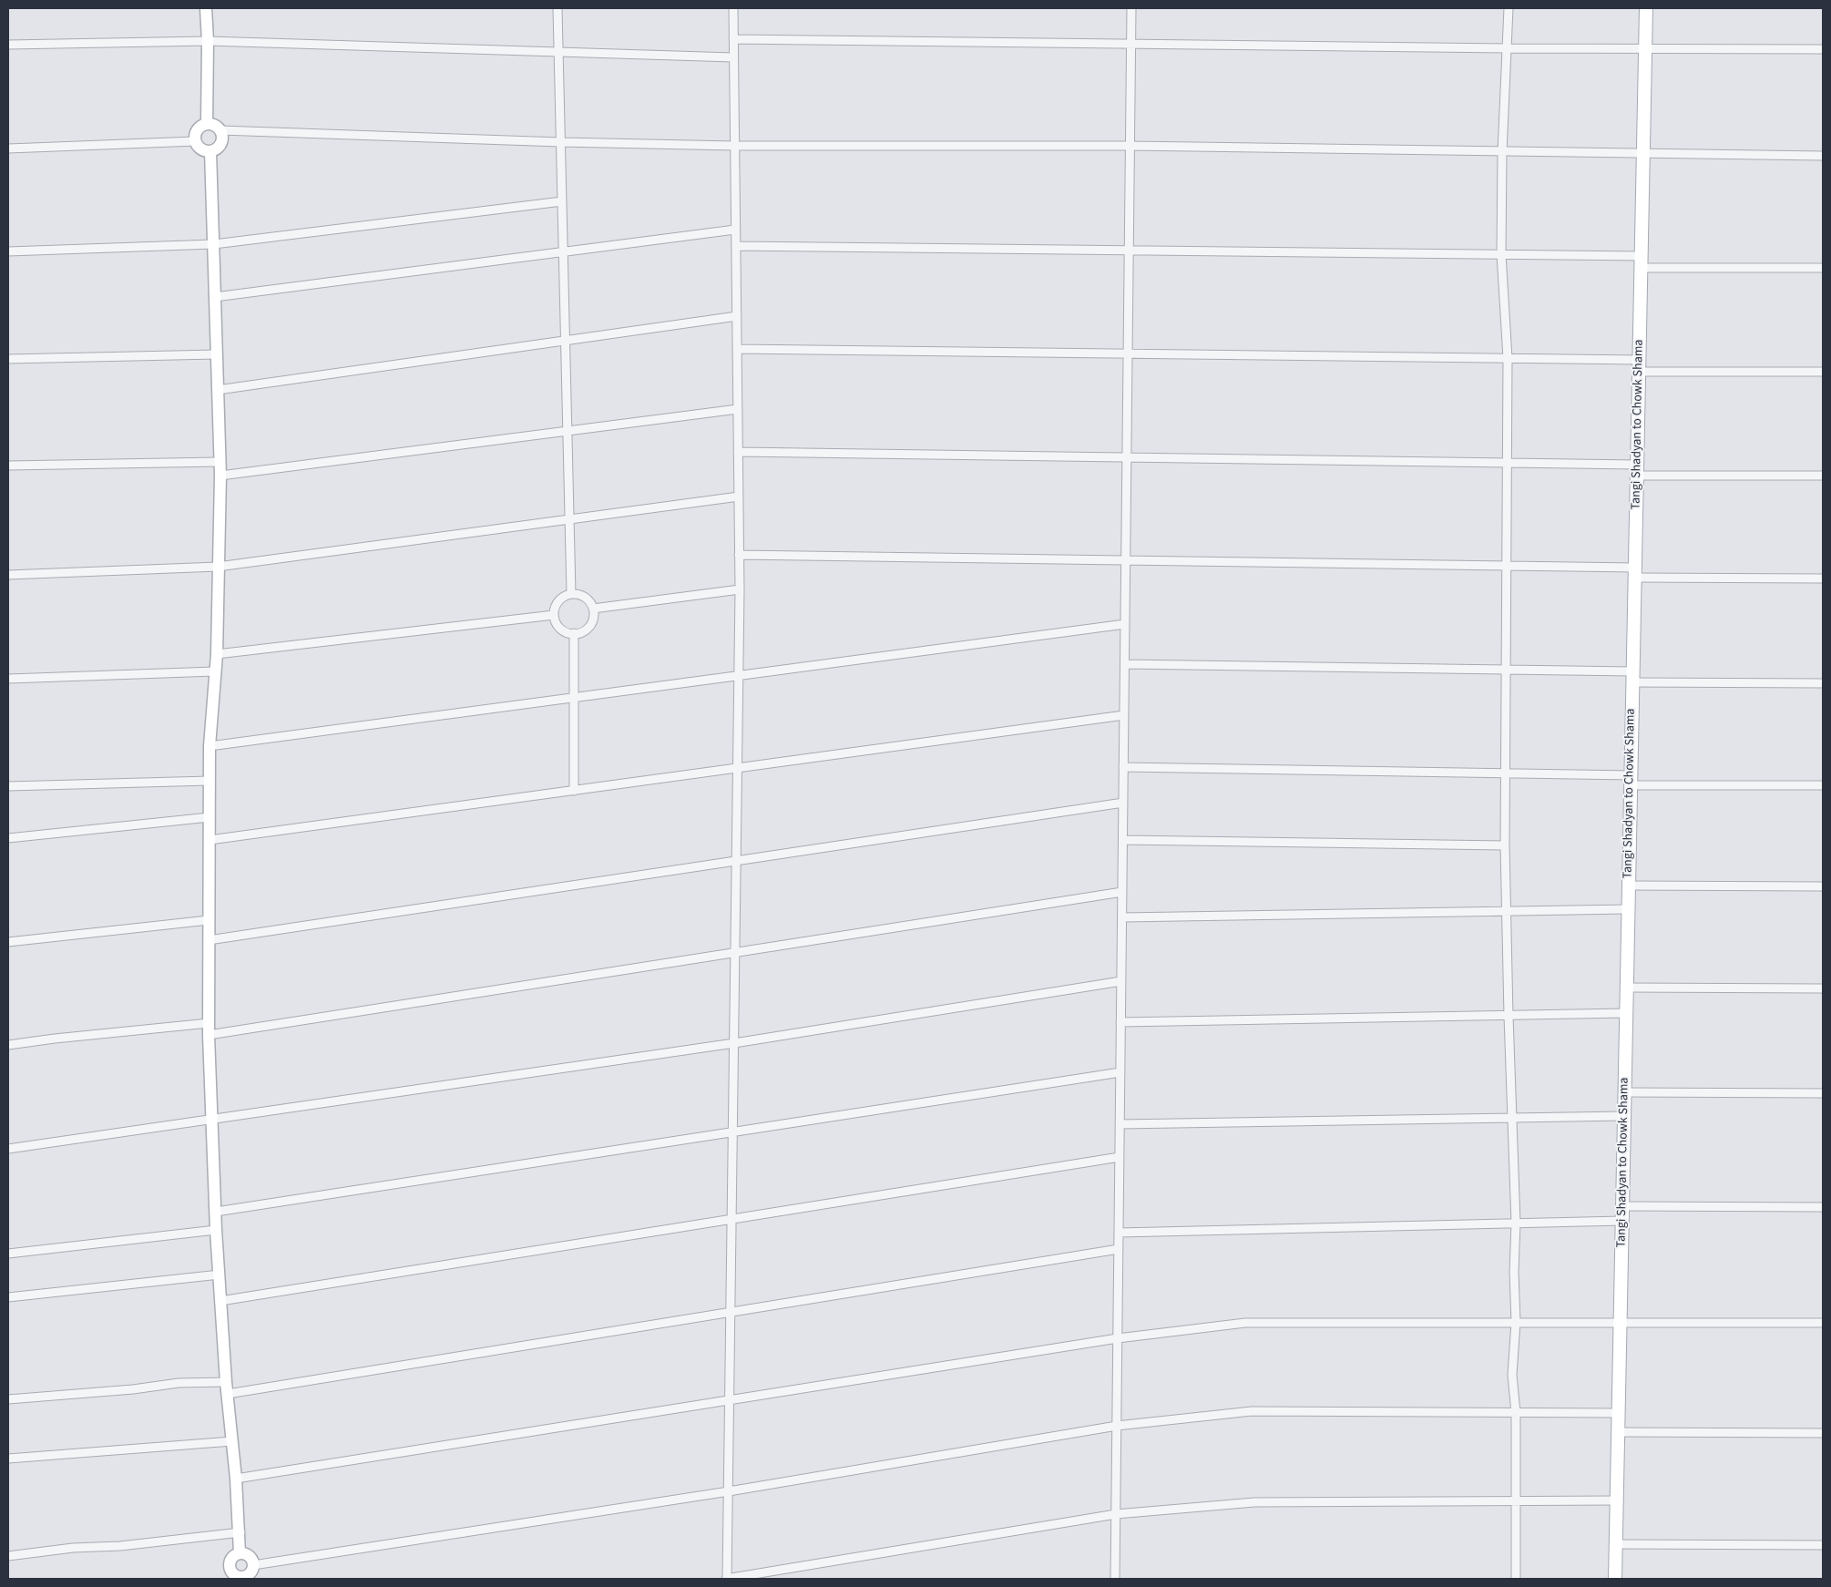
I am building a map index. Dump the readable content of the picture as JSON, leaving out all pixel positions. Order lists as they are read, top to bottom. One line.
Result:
{"streets":{"main road":["Tangi Shadyan to Chowk Shama"]}}
